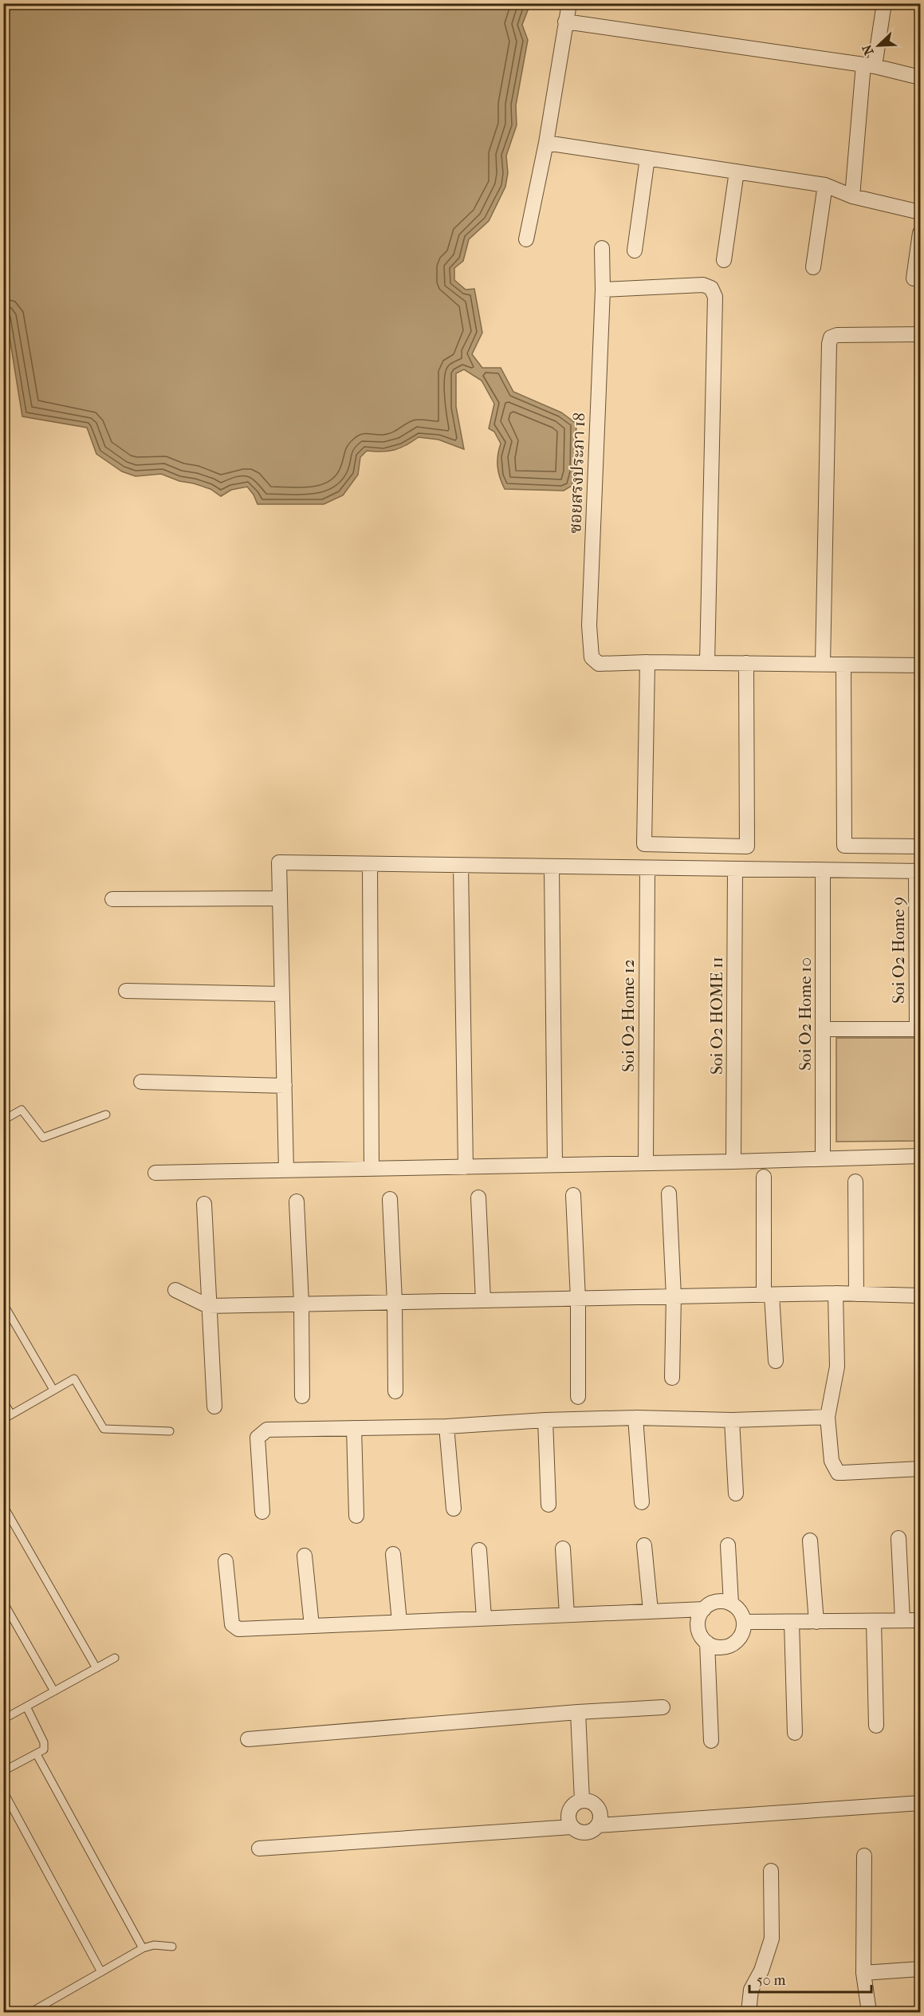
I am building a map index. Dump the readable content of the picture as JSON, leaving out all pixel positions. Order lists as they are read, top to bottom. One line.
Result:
{"streets":{"street":["ซอยสรงประภา 18","Soi O2 Home 9","Soi O2 Home 10","Soi O2 Home 12","Soi O2 HOME 11"]},"scale_bar":"50 m","north":"bottom left"}
